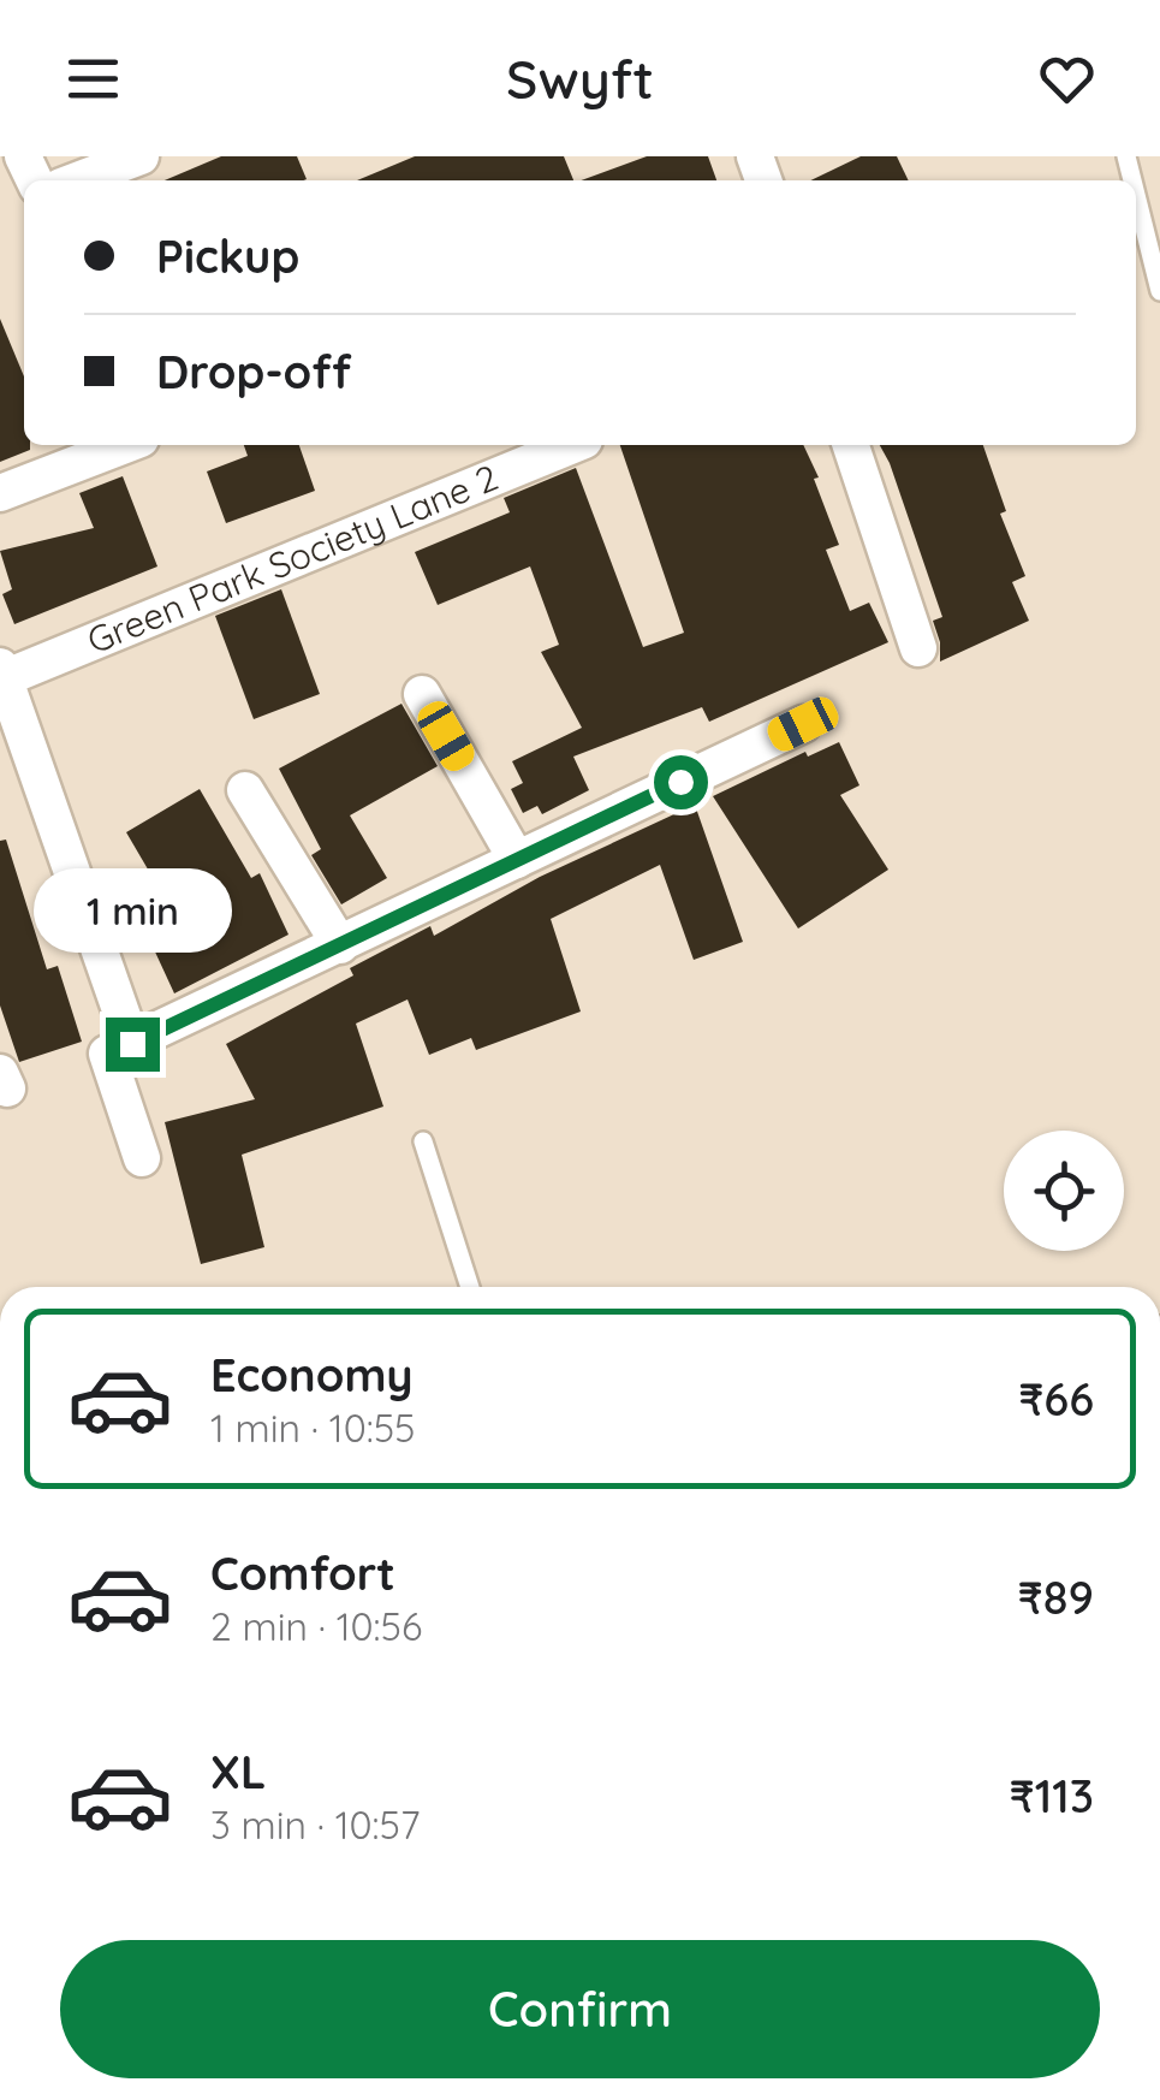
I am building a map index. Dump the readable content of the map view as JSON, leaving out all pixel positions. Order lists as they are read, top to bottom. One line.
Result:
{"streets":{"street":["Green Park Society Lane 2"]},"page":{"header":"Swyft","banner":["Pickup","Drop-off"],"bubble":"1 min","list":[{"name":"Economy","note":"1 min · 10:55","value":"₹66"},{"name":"Comfort","note":"2 min · 10:56","value":"₹89"},{"name":"XL","note":"3 min · 10:57","value":"₹113"}],"buttons":"Confirm"}}
